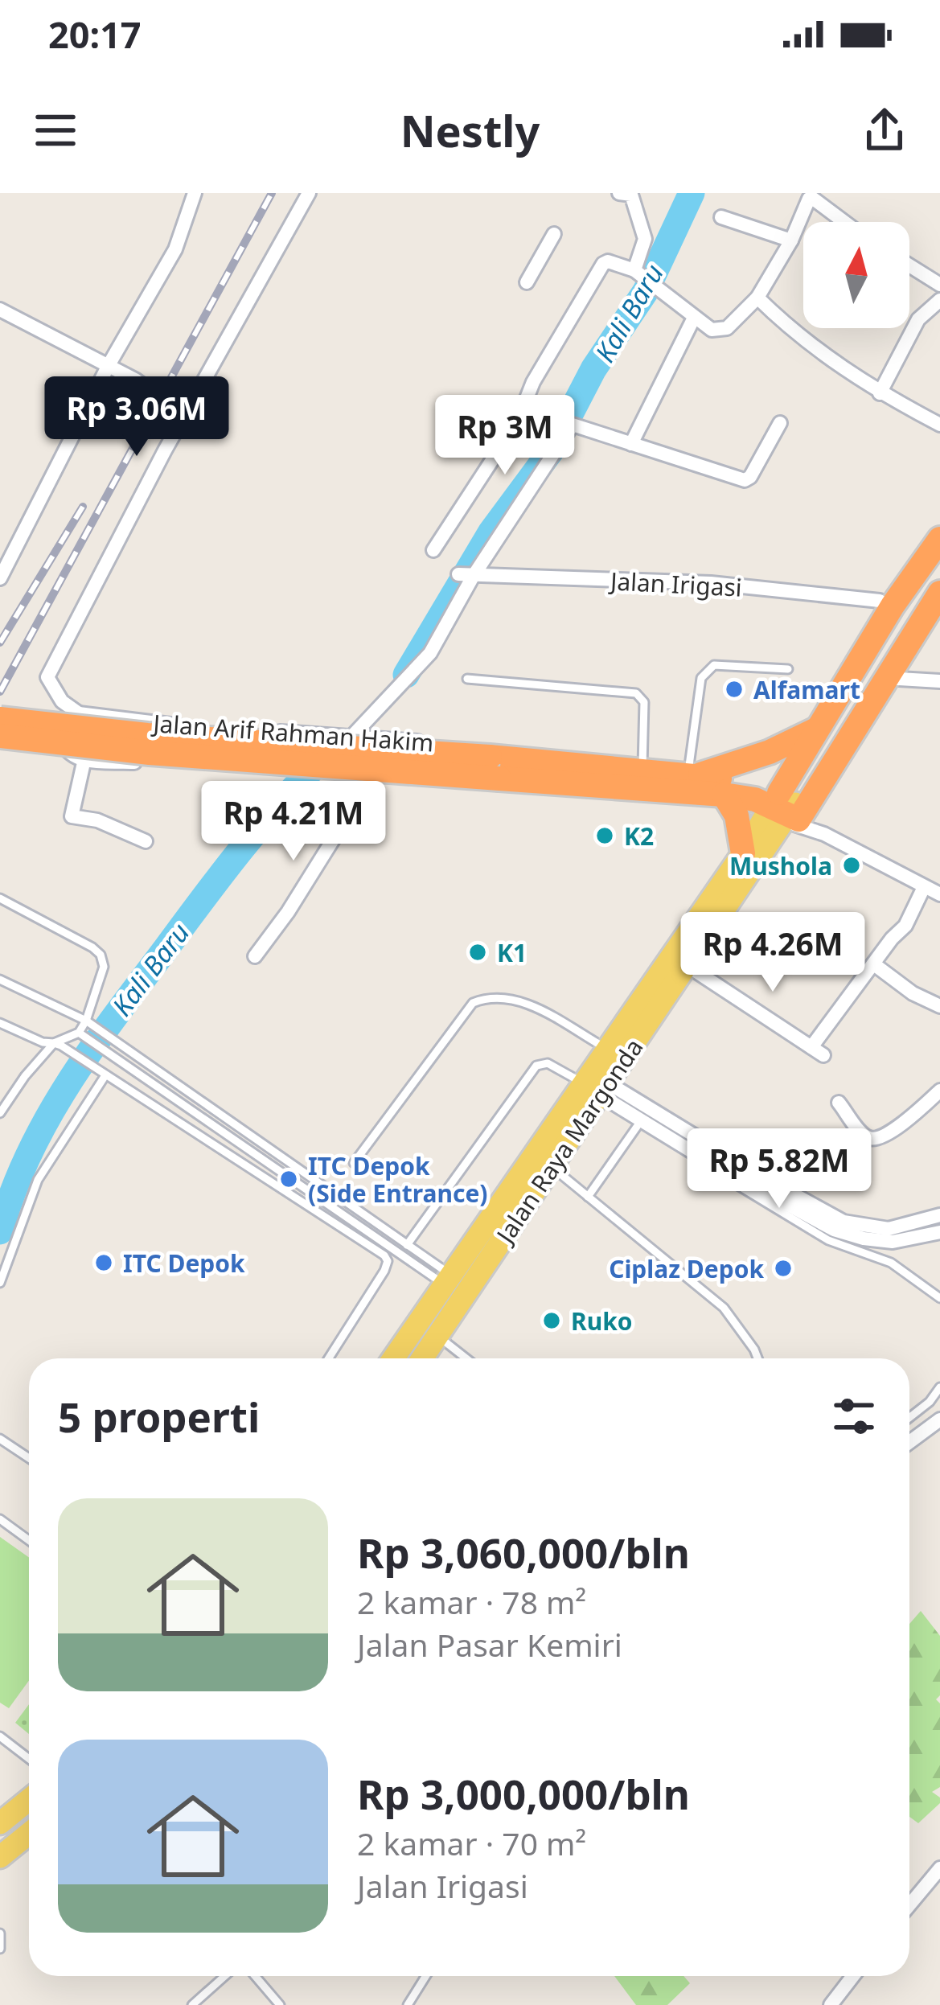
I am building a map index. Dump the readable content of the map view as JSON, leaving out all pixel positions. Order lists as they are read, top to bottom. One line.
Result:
{"streets":{"highway":["Jalan Arif Rahman Hakim","Jalan Raya Margonda"],"street":["Jalan Irigasi"]},"crossings":[["Jalan Irigasi","Jalan Raya Margonda"],["Jalan Arif Rahman Hakim","Jalan Raya Margonda"]],"water":["Kali Baru"],"places":["Alfamart","K2","Mushola","K1","ITC Depok (Side Entrance)","ITC Depok","Ciplaz Depok","Ruko"],"north":"top","page":{"status":"20:17","header":"Nestly","price":["Rp 3.06M","Rp 3M","Rp 4.21M","Rp 4.26M","Rp 5.82M"],"heading":"5 properti","list":[{"name":"Rp 3,060,000/bln","note":"2 kamar · 78 m² · Jalan Pasar Kemiri"},{"name":"Rp 3,000,000/bln","note":"2 kamar · 70 m² · Jalan Irigasi"}]}}
